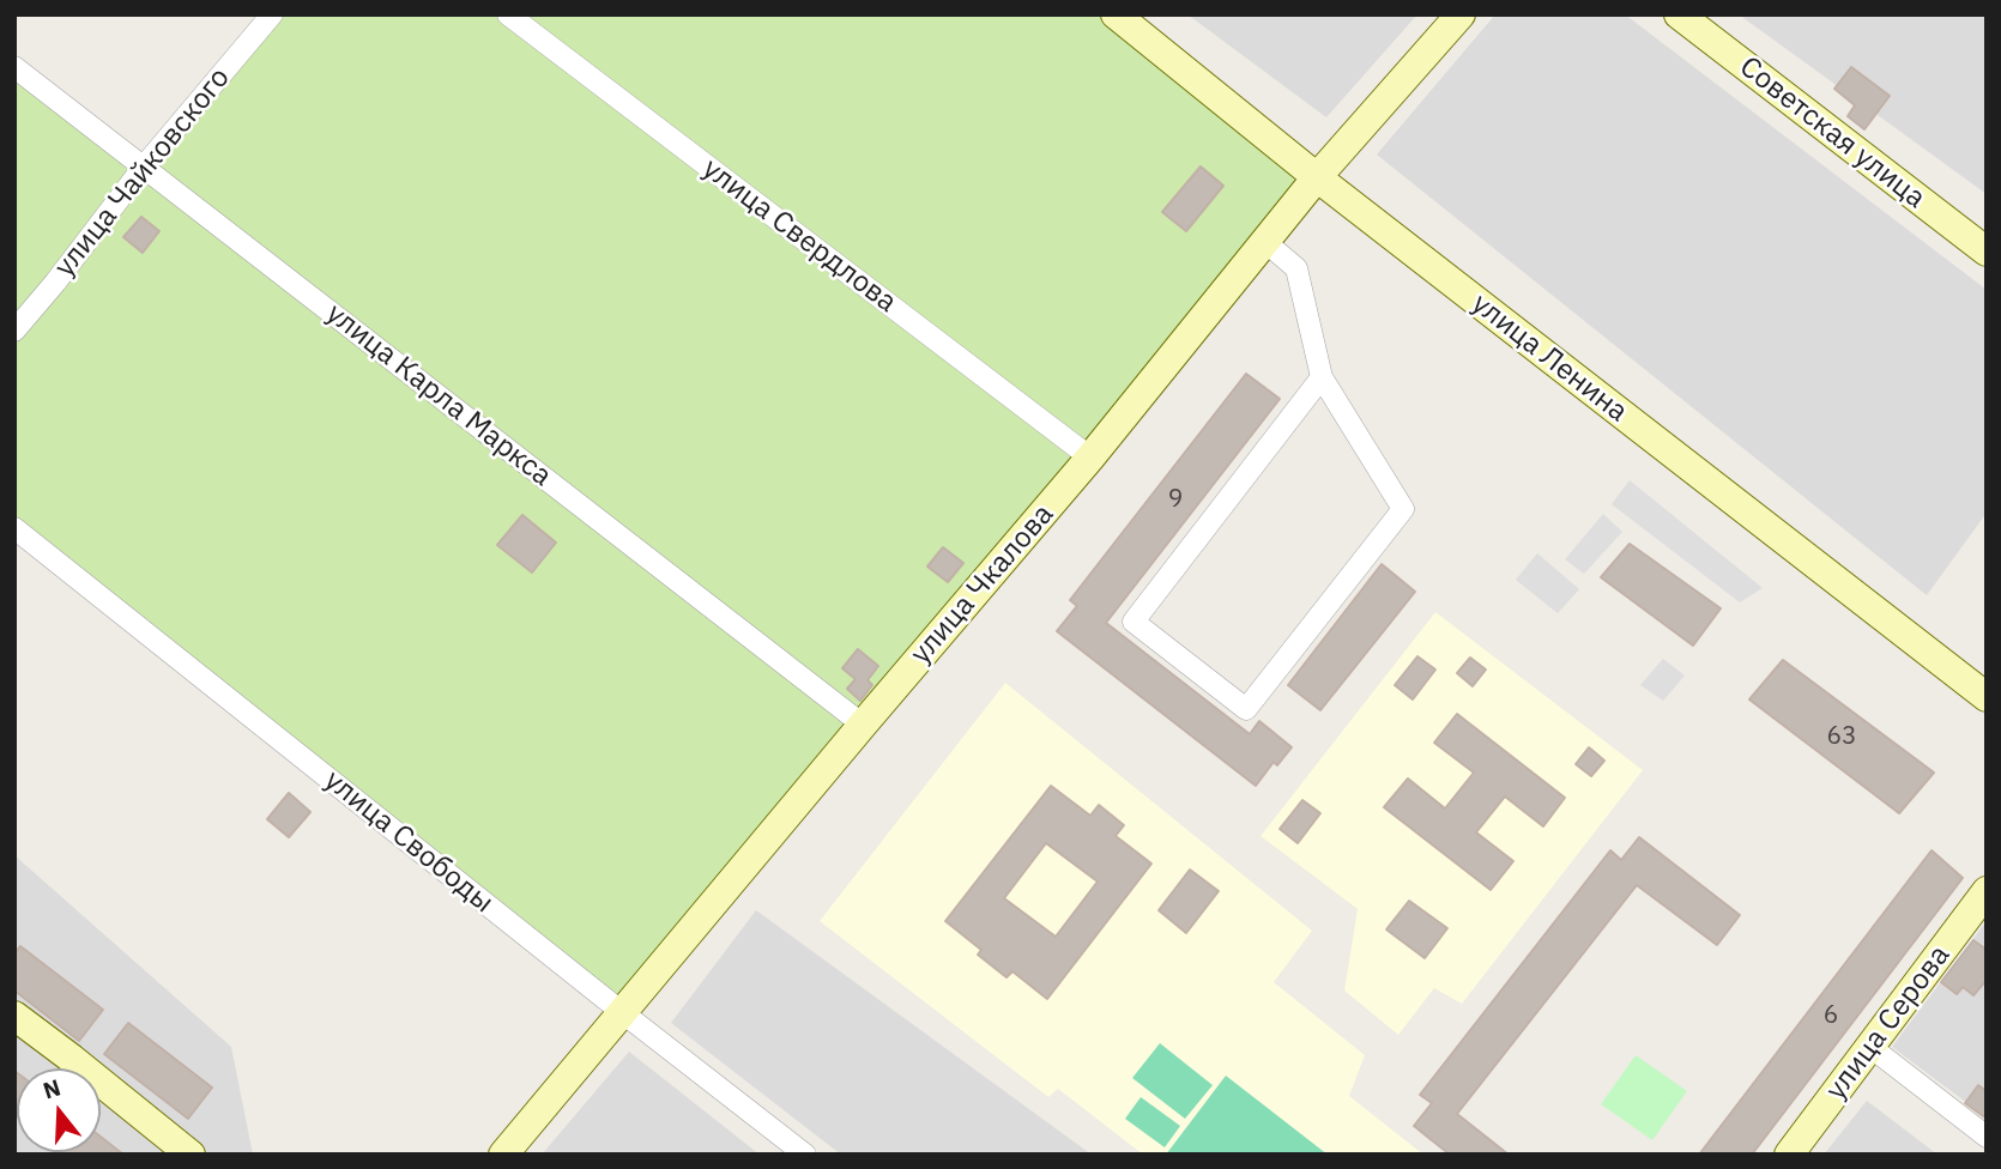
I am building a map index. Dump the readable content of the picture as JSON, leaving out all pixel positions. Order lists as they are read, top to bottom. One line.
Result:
{"streets":{"street":["Советская улица","улица Чайковского","улица Свердлова","улица Ленина","улица Карла Маркса","улица Чкалова","улица Свободы","улица Серова"]},"crossings":[["улица Чайковского","улица Карла Маркса"],["улица Свердлова","улица Чкалова"],["улица Ленина","улица Чкалова"],["улица Карла Маркса","улица Чкалова"],["улица Чкалова","улица Свободы"]],"house_numbers":["9","63","6"],"north":"top"}
